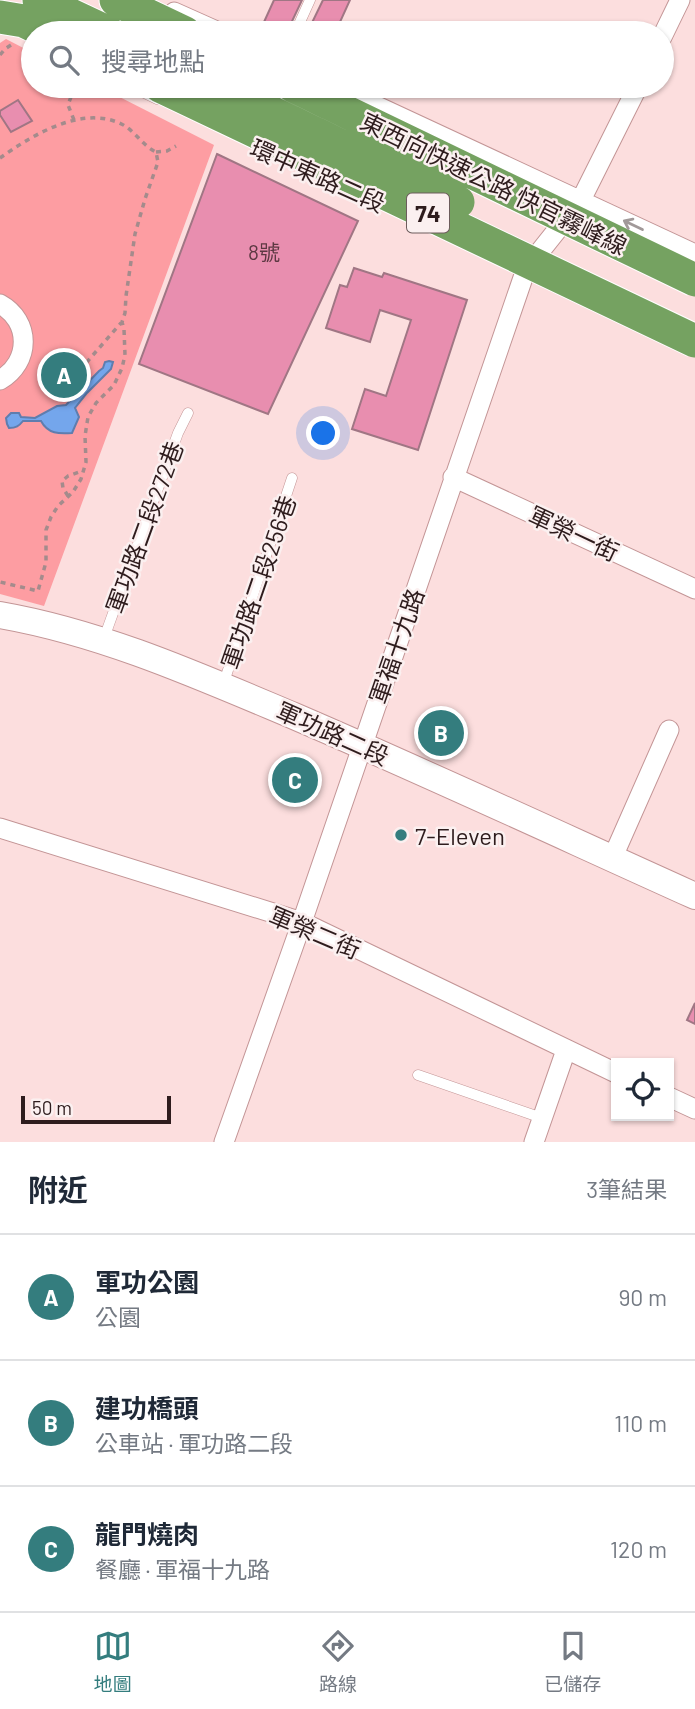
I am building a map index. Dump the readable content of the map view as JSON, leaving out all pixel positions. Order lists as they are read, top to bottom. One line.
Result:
{"streets":{"highway":["東西向快速公路 快官霧峰線","74"],"main road":["軍功路二段"],"street":["環中東路二段","軍榮一街","軍福十九路","軍榮二街"],"lane":["軍功路二段272巷","軍功路二段256巷"]},"crossings":[["環中東路二段","軍福十九路"],["軍功路二段272巷","軍功路二段"],["軍榮一街","軍福十九路"],["軍功路二段256巷","軍功路二段"],["軍福十九路","軍功路二段"],["軍福十九路","軍榮二街"]],"places":["7-Eleven"],"house_numbers":["8號"],"scale_bar":"50 m","page":{"search":"搜尋地點","pins":["A","B","C"],"scale":"50 m","heading":["附近","3筆結果"],"list":[{"mark":"A","name":"軍功公園","note":"公園","value":"90 m"},{"mark":"B","name":"建功橋頭","note":"公車站 · 軍功路二段","value":"110 m"},{"mark":"C","name":"龍門燒肉","note":"餐廳 · 軍福十九路","value":"120 m"}],"nav":["地圖","路線","已儲存"]}}
